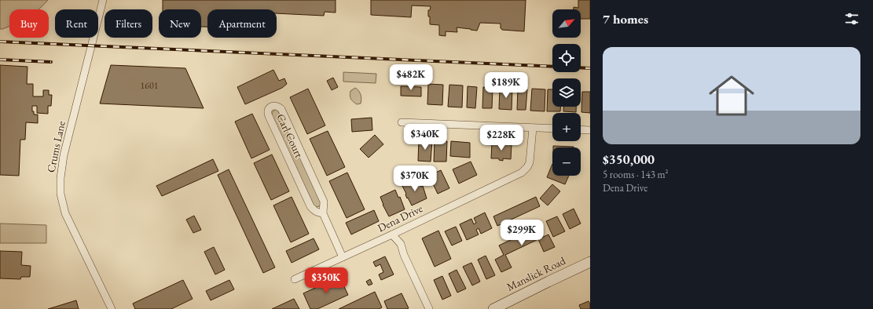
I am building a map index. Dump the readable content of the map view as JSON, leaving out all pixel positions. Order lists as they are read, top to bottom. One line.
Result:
{"streets":{"main road":["Manslick Road"],"street":["Carl Court","Crums Lane","Dena Drive"]},"crossings":[["Carl Court","Dena Drive"]],"house_numbers":["1601"],"north":"top right","page":{"heading":"7 homes","map_buttons":["+","−"],"chip":["Buy","Rent","Filters","New","Apartment"],"list":[{"name":"$350,000","note":"5 rooms · 143 m² · Dena Drive"}],"price":["$482K","$189K","$340K","$228K","$370K","$299K","$350K"]}}
